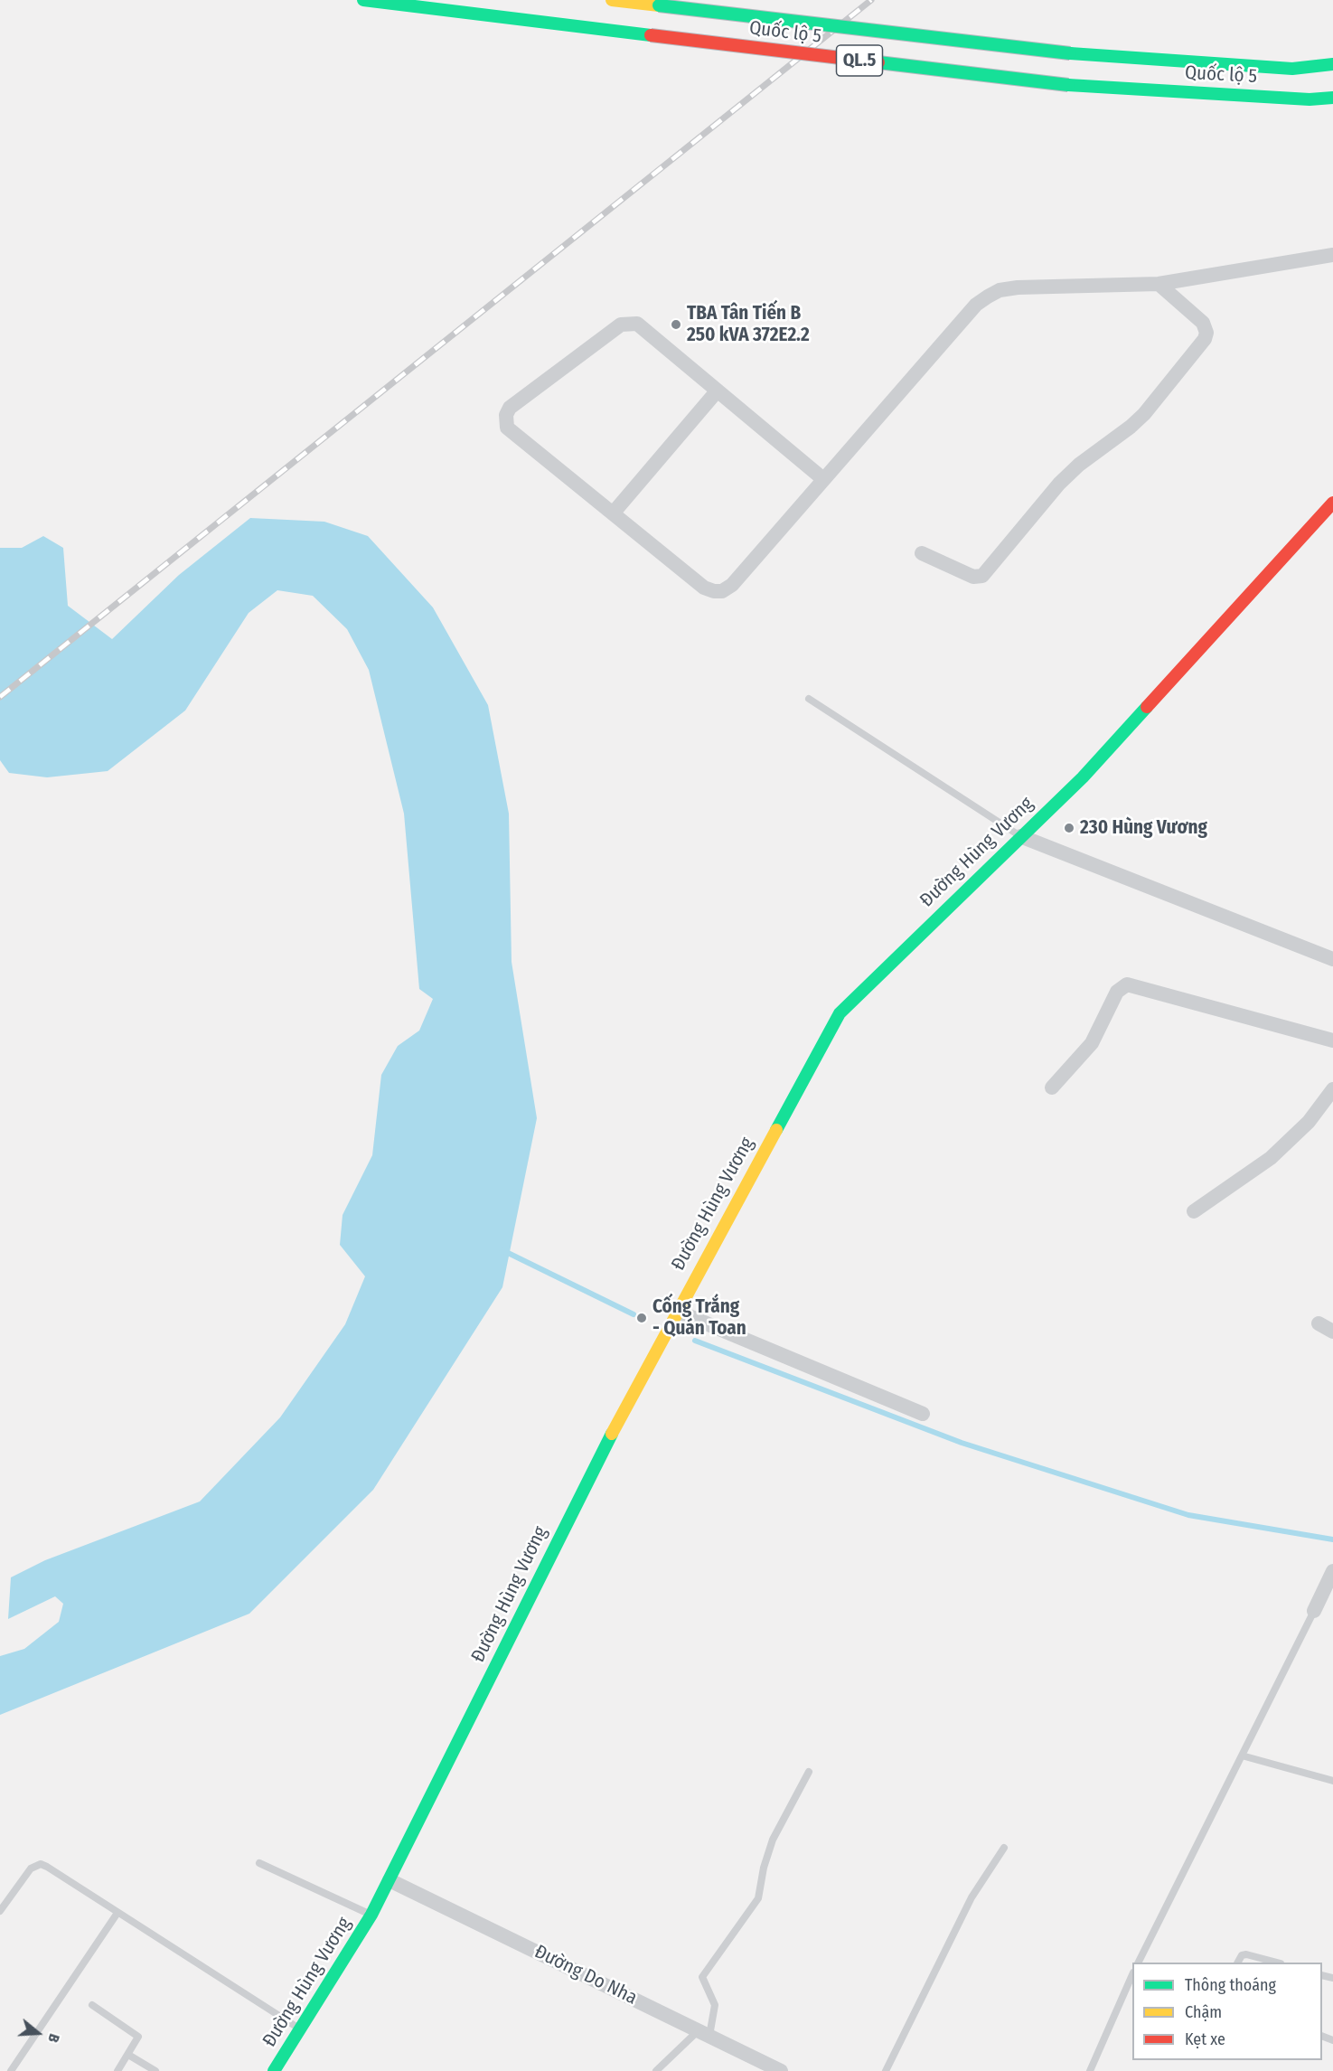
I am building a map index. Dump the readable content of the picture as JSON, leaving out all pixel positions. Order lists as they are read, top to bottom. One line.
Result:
{"streets":{"main road":["Quốc lộ 5","QL.5","Đường Hùng Vương"],"street":["Đường Do Nha"]},"crossings":[["Đường Hùng Vương","Đường Do Nha"]],"places":["TBA Tân Tiến B 250 kVA 372E2.2","230 Hùng Vương","Cống Trắng - Quán Toan"],"legend":["Thông thoáng","Chậm","Kẹt xe"],"north":"right"}
